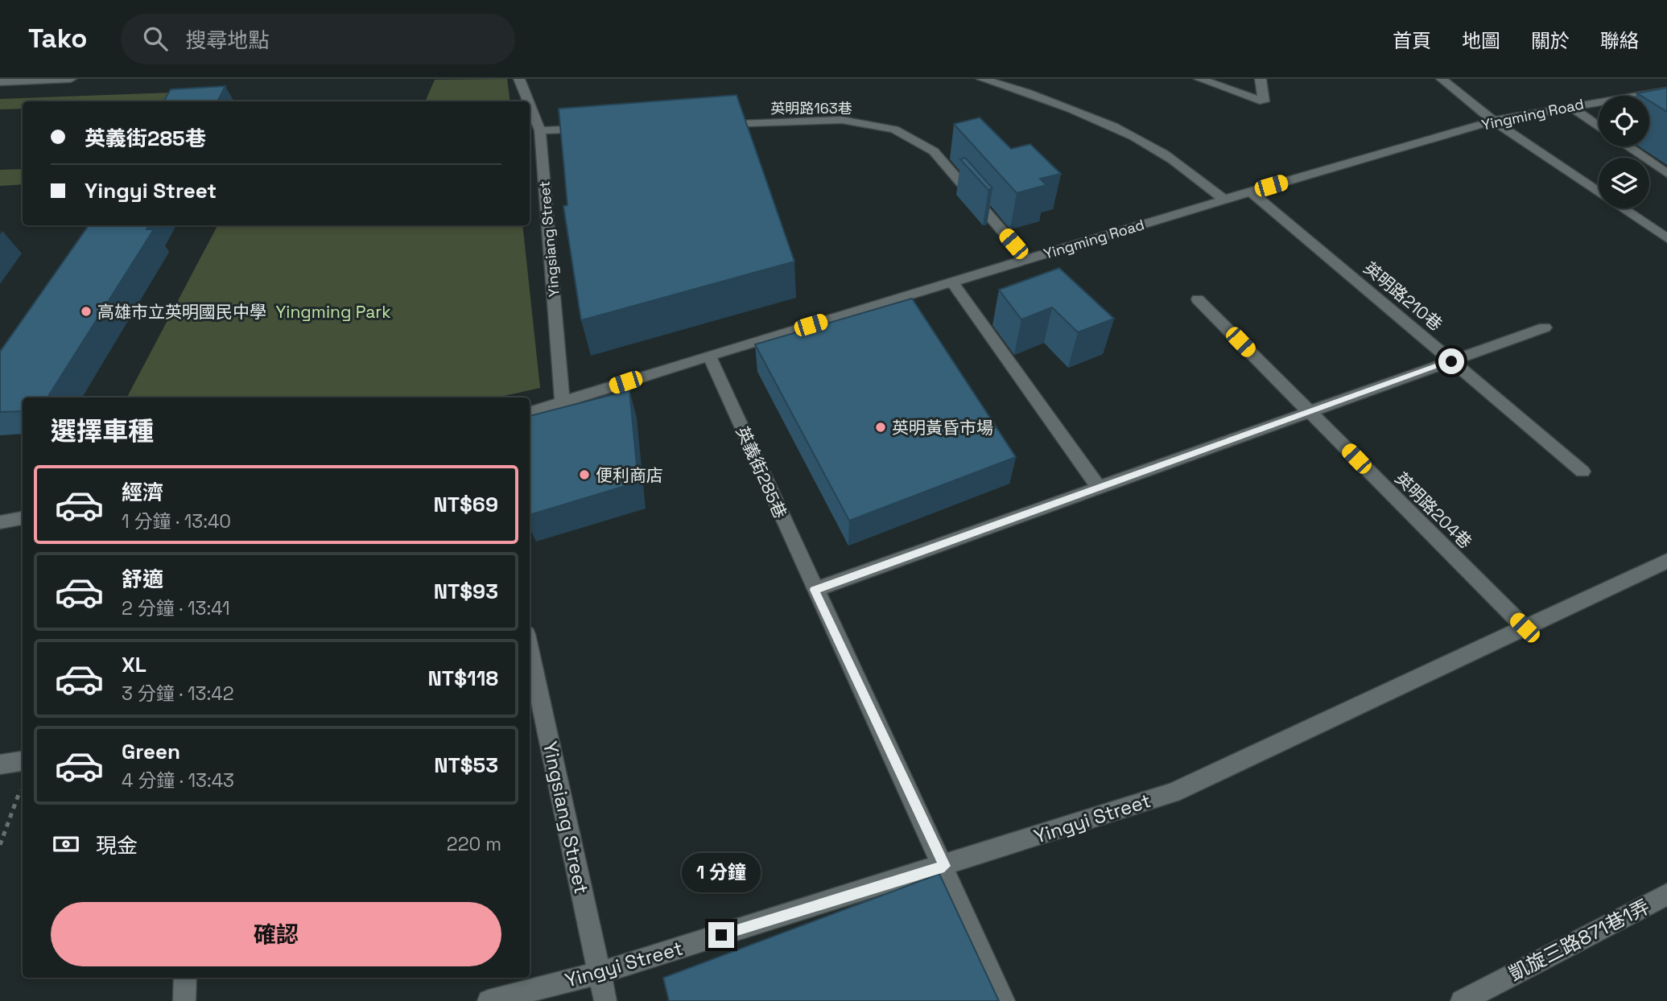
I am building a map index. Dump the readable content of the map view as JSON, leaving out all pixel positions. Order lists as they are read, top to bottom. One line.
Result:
{"streets":{"street":["英明路163巷","Yingming Road","Yingsiang Street","英明路210巷","英義街285巷","英明路204巷","Yingyi Street","凱旋三路871巷1弄"]},"crossings":[["英明路163巷","Yingming Road"],["Yingming Road","Yingsiang Street"],["Yingming Road","英明路210巷"],["Yingming Road","英義街285巷"],["Yingsiang Street","Yingyi Street"],["英義街285巷","Yingyi Street"],["英明路204巷","Yingyi Street"]],"parks":["Yingming Park"],"places":["高雄市立英明國民中學","英明黃昏市場","便利商店"],"page":{"header":"Tako","search":"搜尋地點","nav":["首頁","地圖","關於","聯絡"],"banner":["英義街285巷","Yingyi Street"],"heading":"選擇車種","list":[{"name":"經濟","note":"1 分鐘 · 13:40","value":"NT$69"},{"name":"舒適","note":"2 分鐘 · 13:41","value":"NT$93"},{"name":"XL","note":"3 分鐘 · 13:42","value":"NT$118"},{"name":"Green","note":"4 分鐘 · 13:43","value":"NT$53"}],"pay":["現金","220 m"],"bubble":"1 分鐘","buttons":"確認"}}
